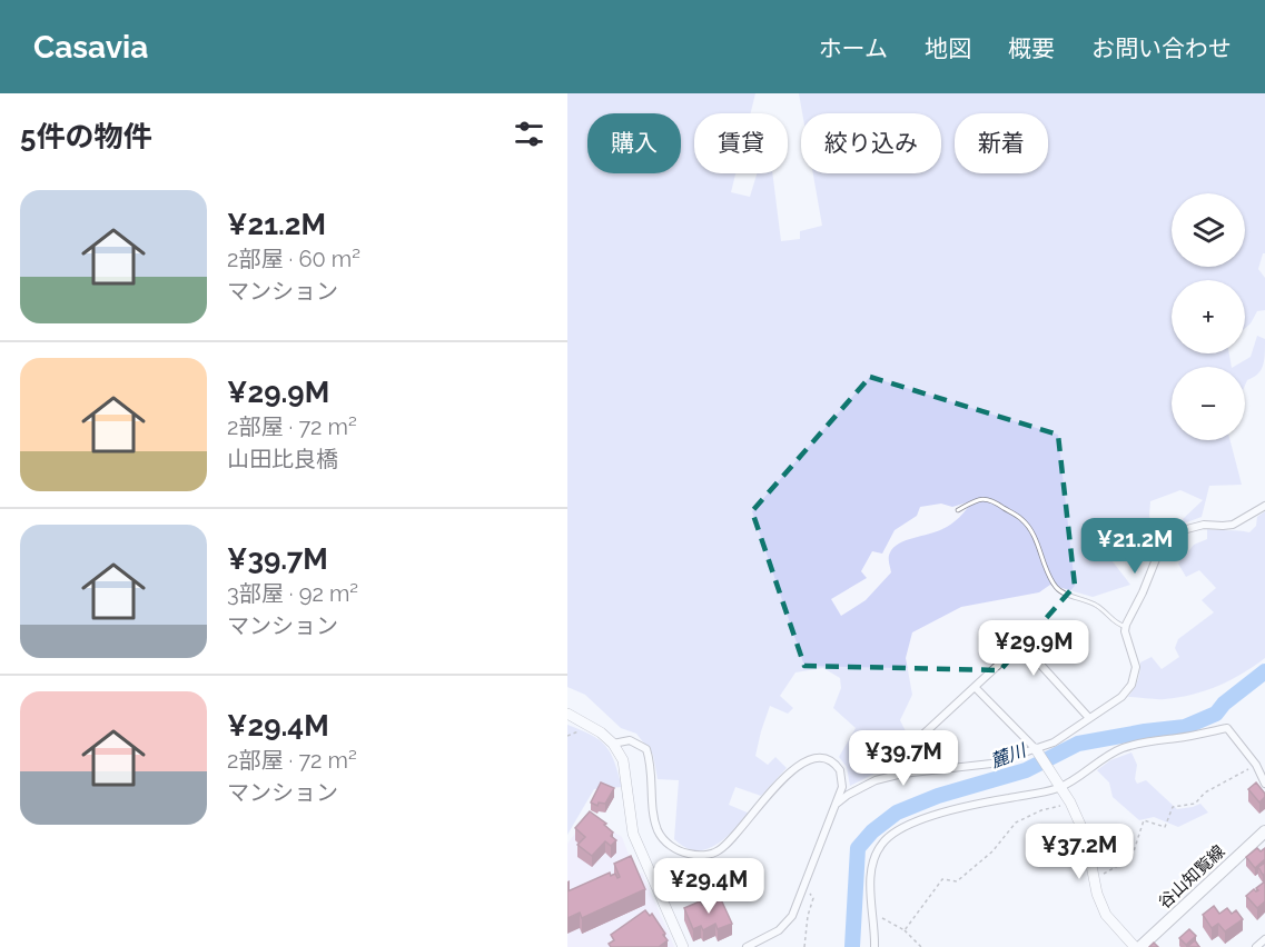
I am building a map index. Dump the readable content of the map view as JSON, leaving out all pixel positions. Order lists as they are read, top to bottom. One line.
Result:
{"streets":{"main road":["谷山知覧線"]},"water":["麓川"],"page":{"header":"Casavia","nav":["ホーム","地図","概要","お問い合わせ"],"heading":"5件の物件","chip":["購入","賃貸","絞り込み","新着"],"list":[{"name":"¥21.2M","note":"2部屋 · 60 m² · マンション"},{"name":"¥29.9M","note":"2部屋 · 72 m² · 山田比良橋"},{"name":"¥39.7M","note":"3部屋 · 92 m² · マンション"},{"name":"¥29.4M","note":"2部屋 · 72 m² · マンション"}],"map_buttons":["+","−"],"price":["¥21.2M","¥29.9M","¥39.7M","¥37.2M","¥29.4M"]}}
